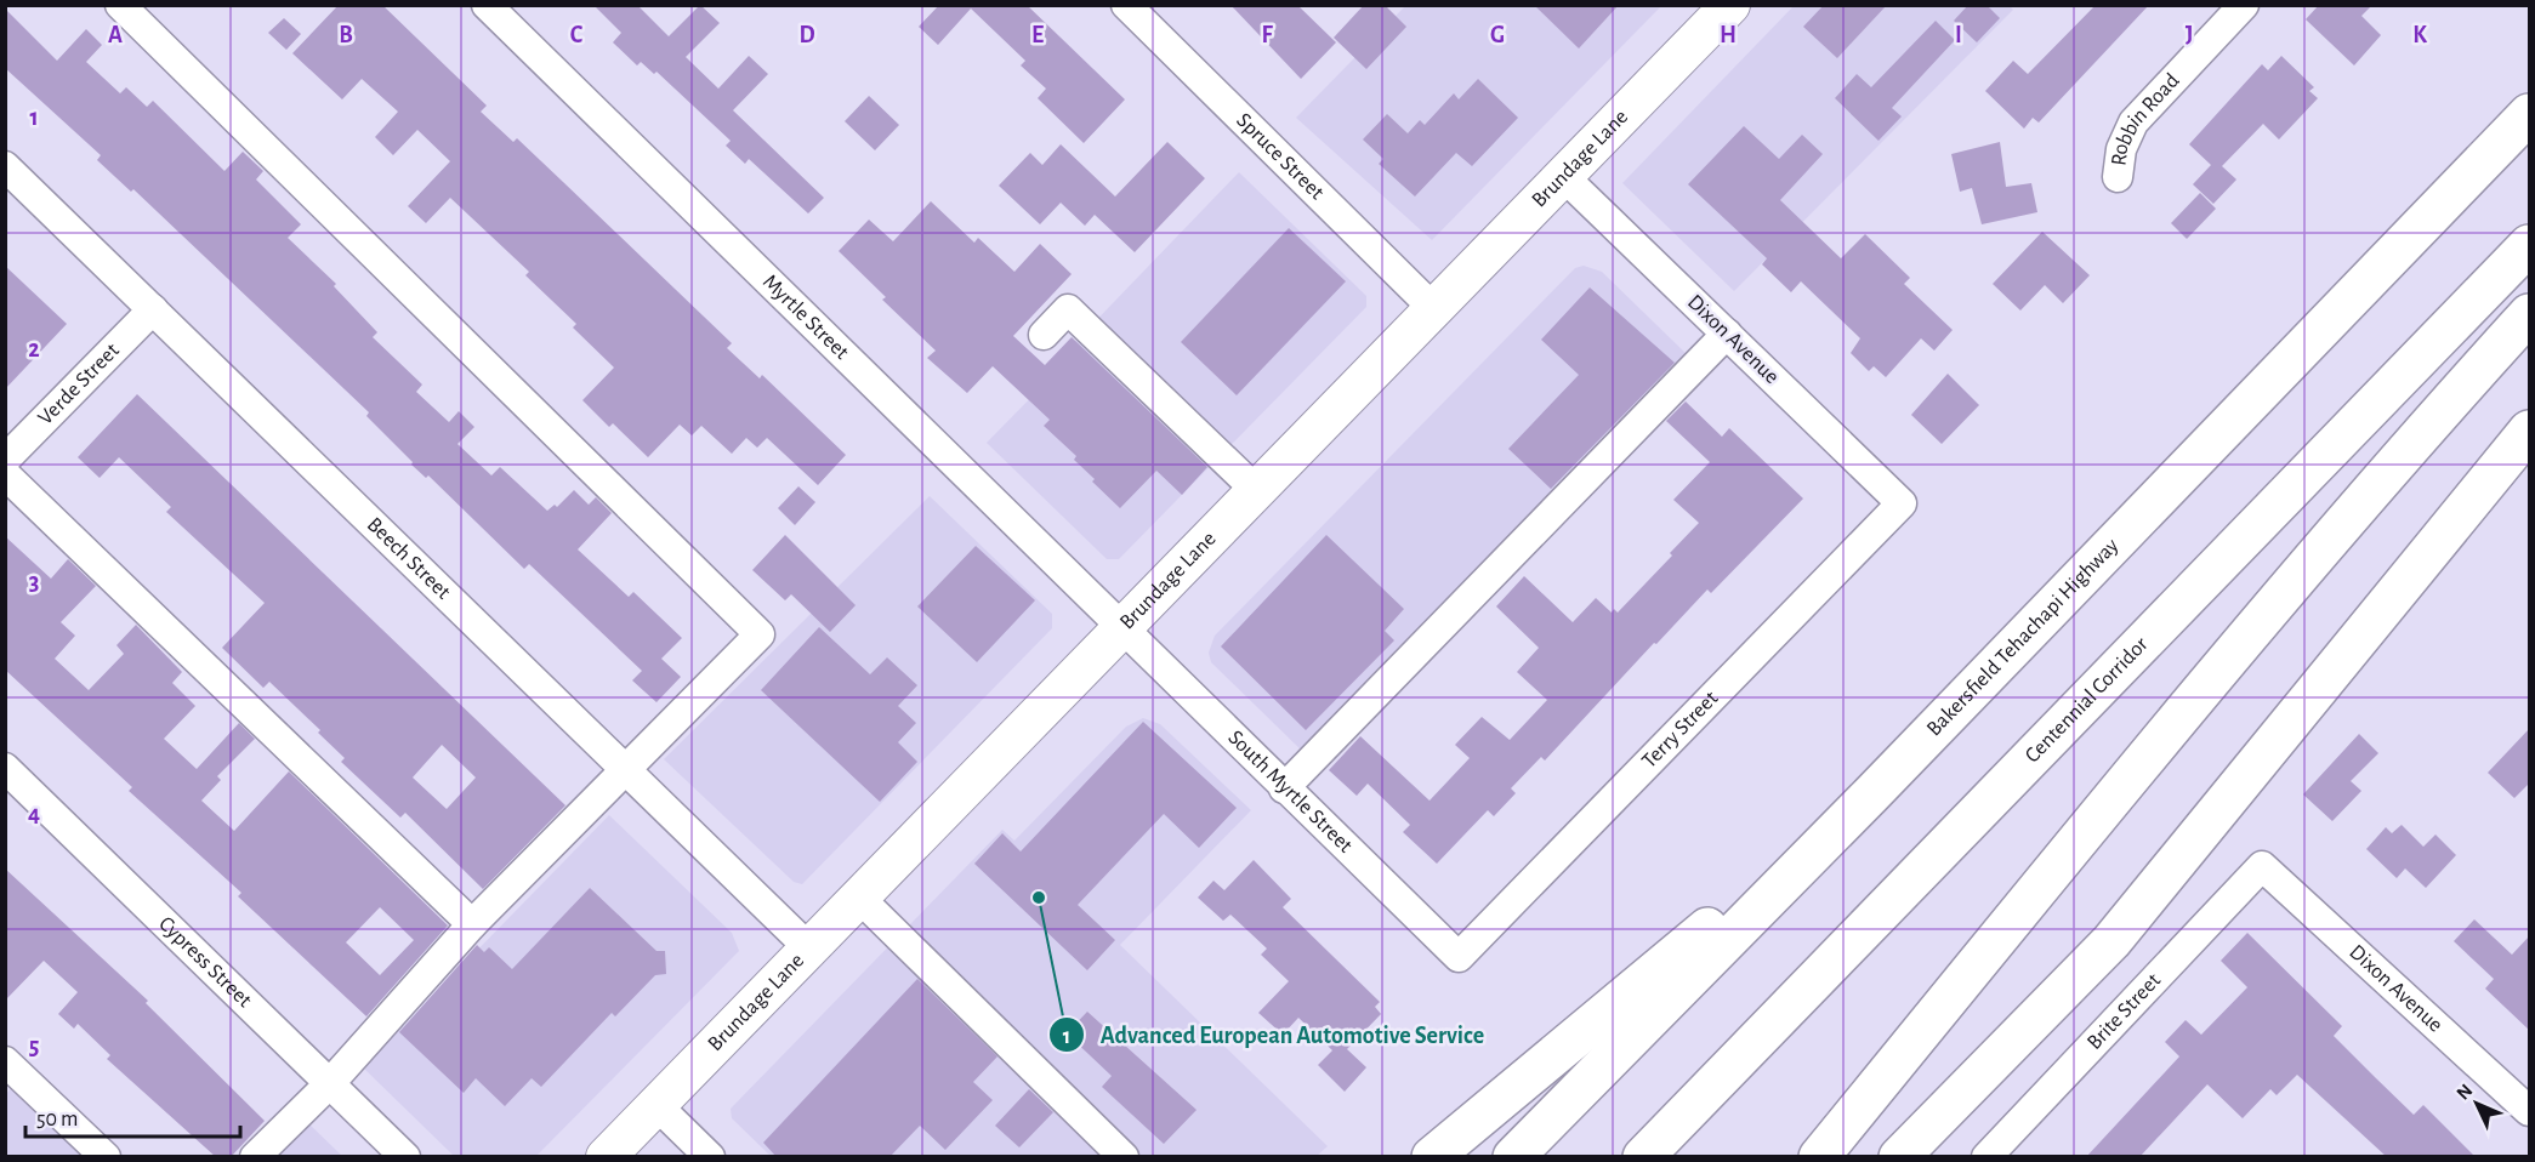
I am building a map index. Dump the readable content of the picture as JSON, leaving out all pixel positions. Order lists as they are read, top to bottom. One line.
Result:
{"streets":{"highway":["Bakersfield Tehachapi Highway","Centennial Corridor"],"main road":["Brundage Lane"],"street":["Robbin Road","Spruce Street","Myrtle Street","Dixon Avenue","Verde Street","Beech Street","Terry Street","South Myrtle Street","Cypress Street","Brite Street"]},"crossings":[["Spruce Street","Brundage Lane"],["Brundage Lane","Myrtle Street"],["Brundage Lane","Dixon Avenue"],["Brundage Lane","Beech Street"],["Brundage Lane","South Myrtle Street"],["Myrtle Street","South Myrtle Street"],["Dixon Avenue","Terry Street"],["Dixon Avenue","Brite Street"],["Verde Street","Beech Street"],["Terry Street","South Myrtle Street"]],"places":["Advanced European Automotive Service"],"scale_bar":"50 m","north":"top left","grid":{"columns":["A","B","C","D","E","F","G","H","I","J","K"],"rows":["1","2","3","4","5"]}}
